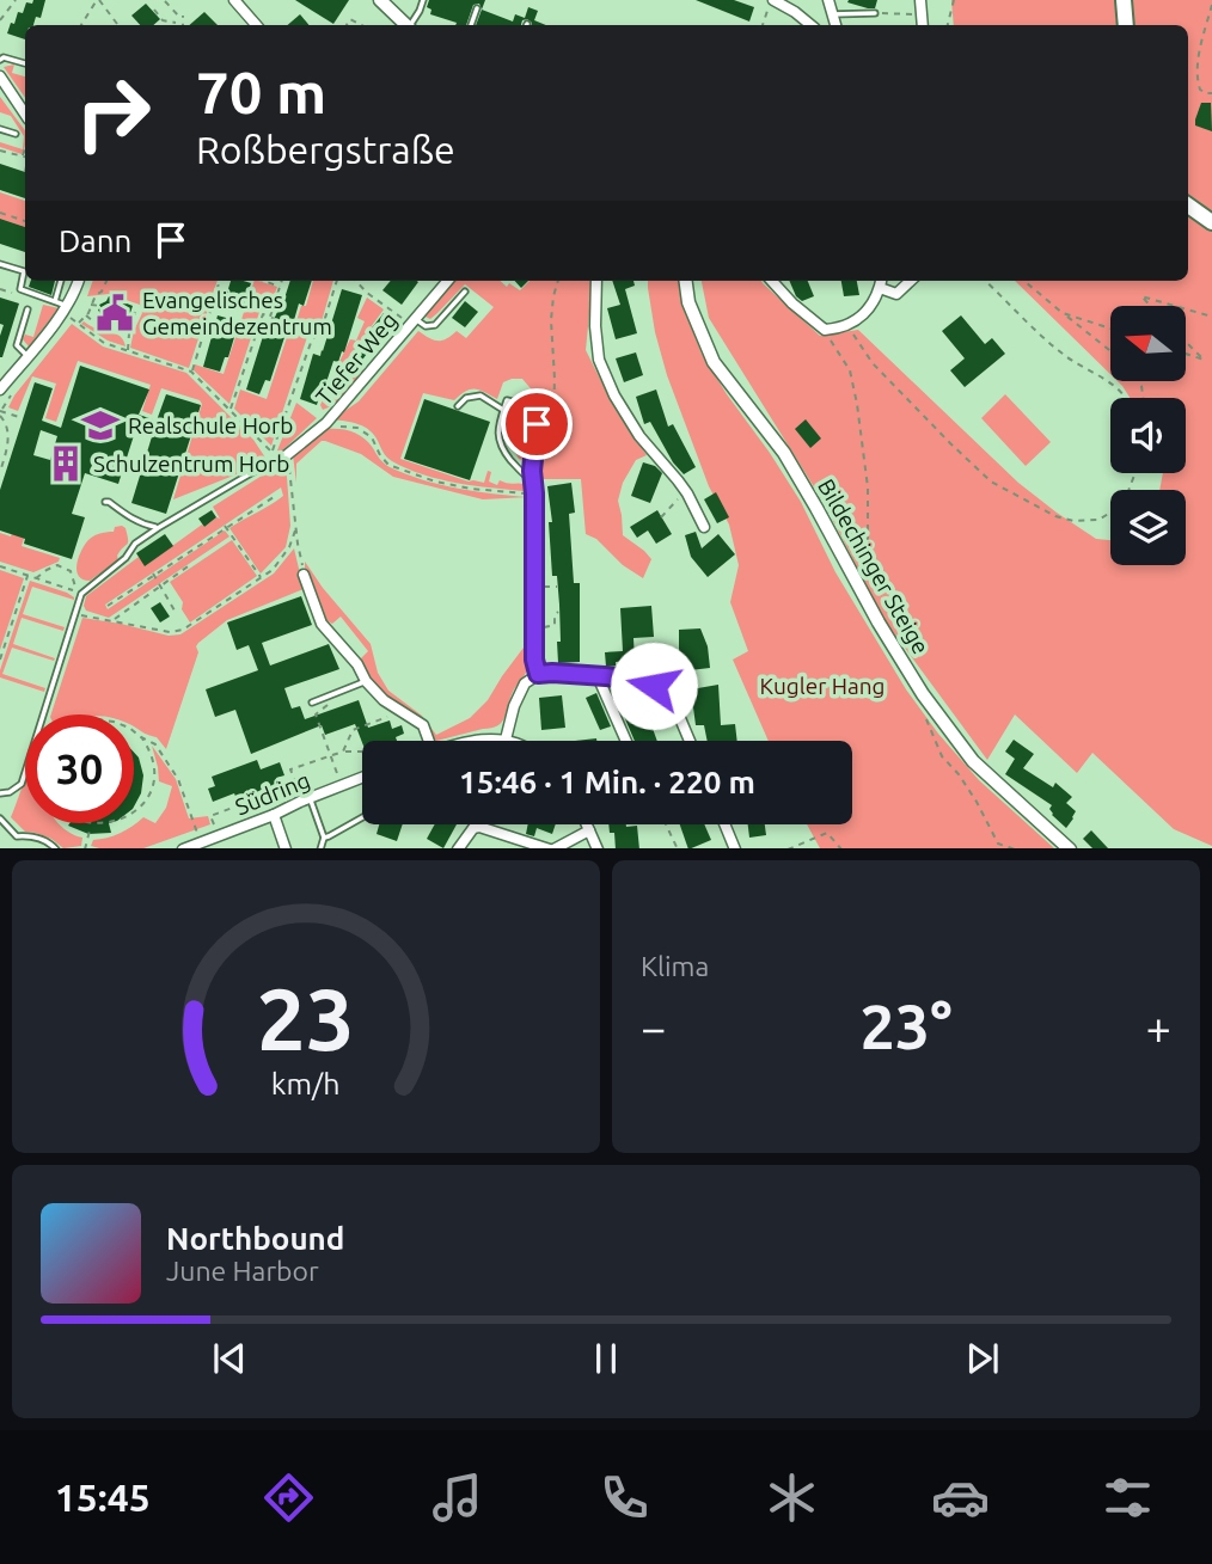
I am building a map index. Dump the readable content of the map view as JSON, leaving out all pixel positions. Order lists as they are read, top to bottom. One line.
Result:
{"streets":{"street":["Tiefer Weg","Bildechinger Steige","Südring"]},"parks":["Kugler Hang"],"places":{"public building":["Evangelisches Gemeindezentrum"],"school or university":["Realschule Horb"],"building":["Schulzentrum Horb"]},"north":"left","page":{"turn":["70 m","Roßbergstraße"],"then":"Dann","limit":"30","trip":"15:46 · 1 Min. · 220 m","tile":"Klima","heat":["−","23°","+"],"song":["Northbound","June Harbor"],"tabs":"15:45","gauge":["23","km/h"]}}
